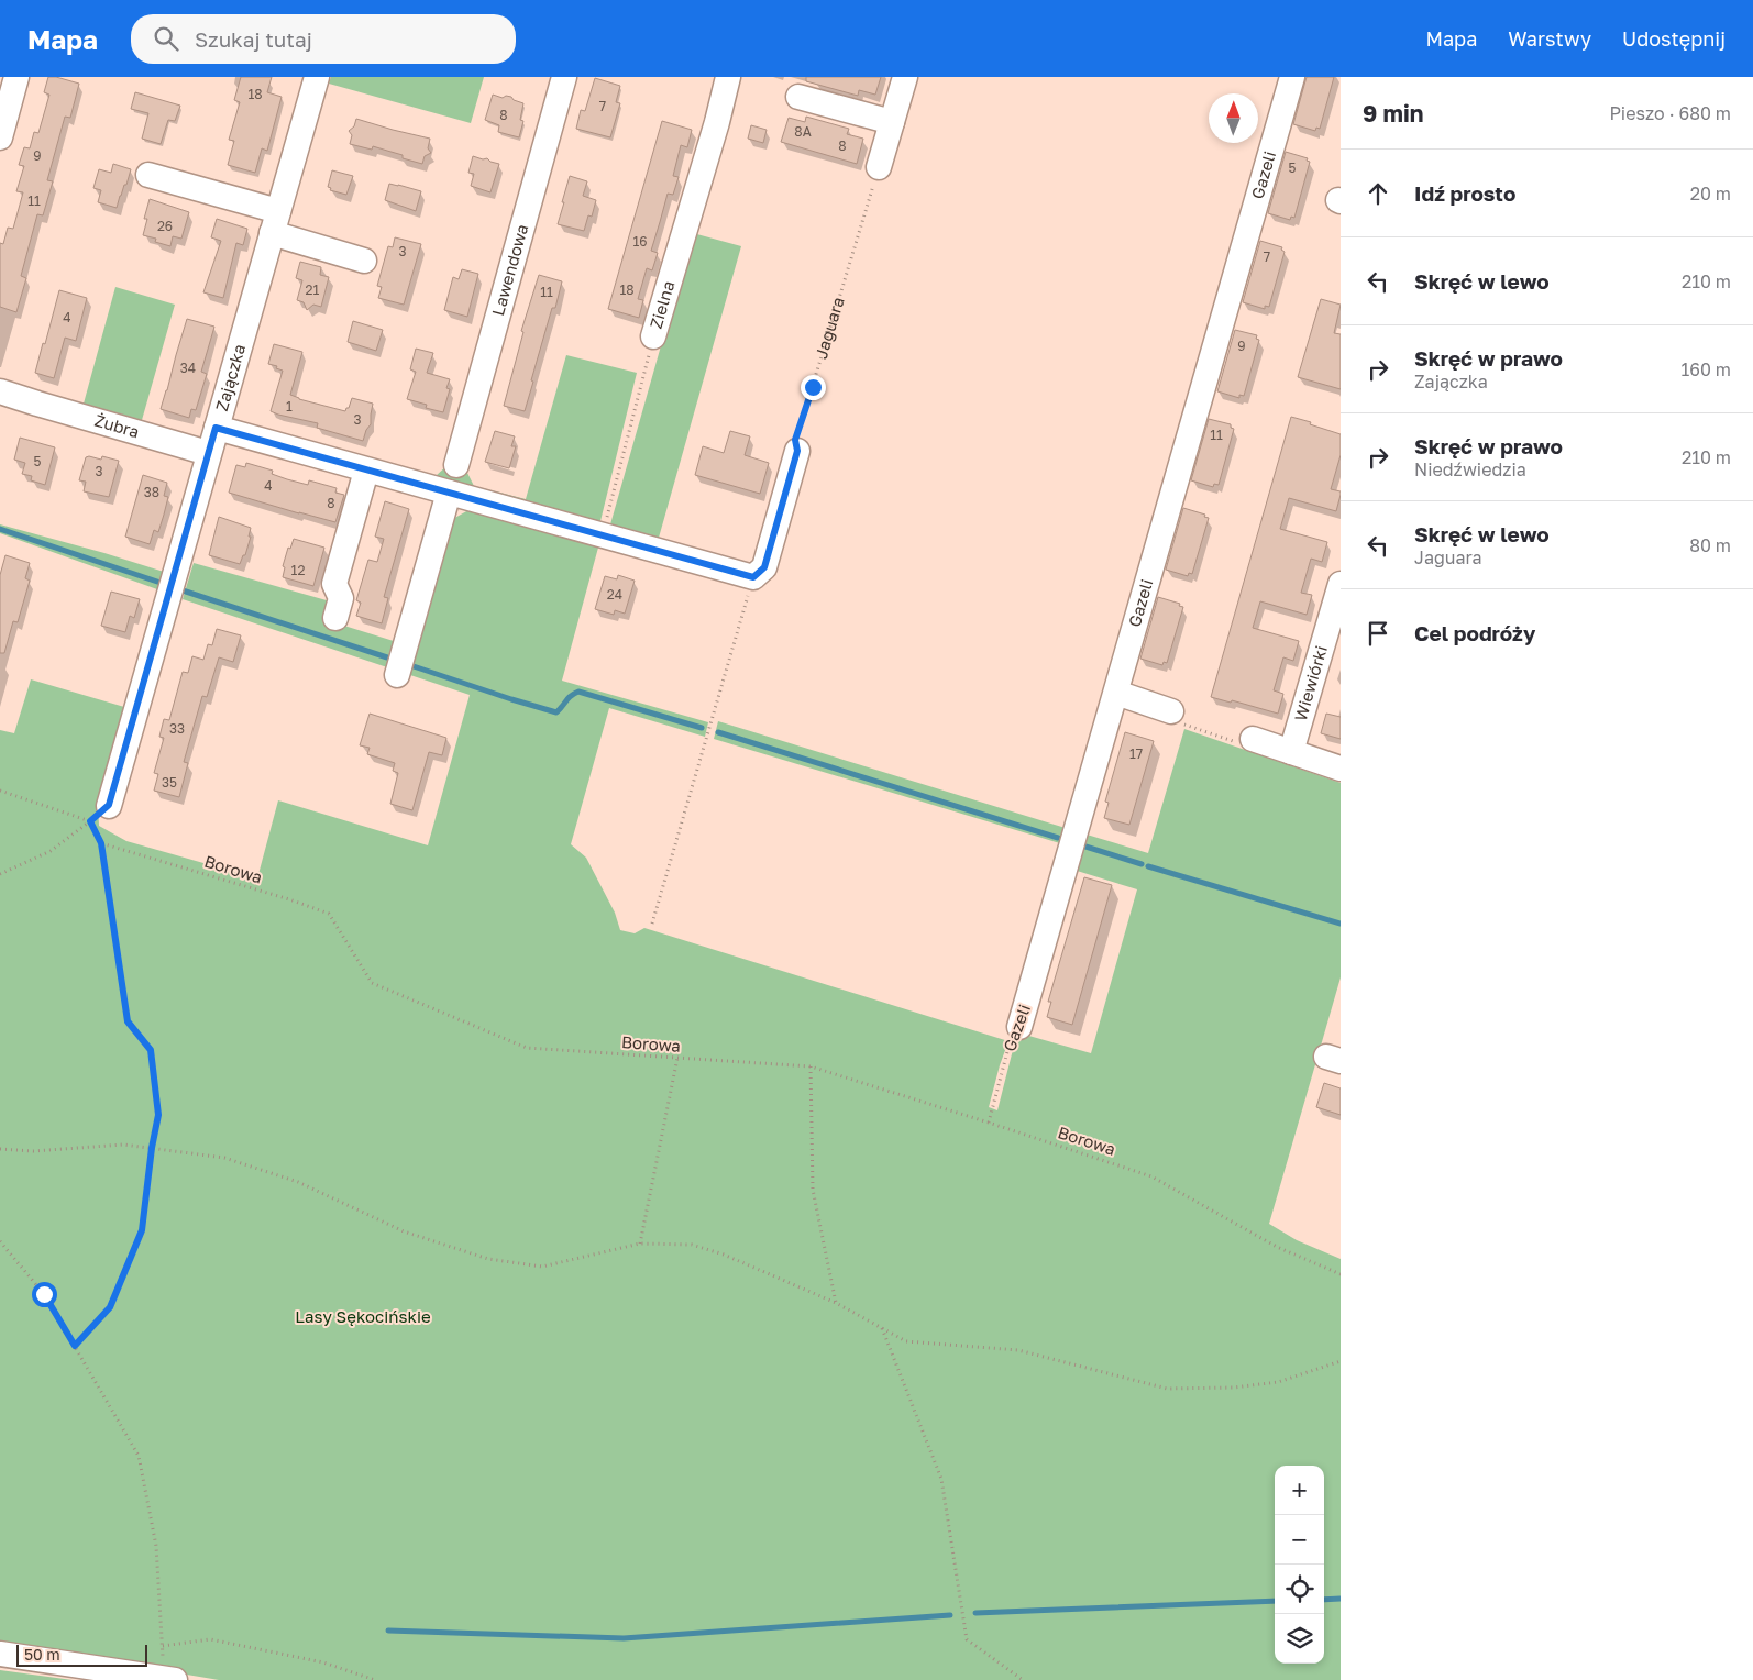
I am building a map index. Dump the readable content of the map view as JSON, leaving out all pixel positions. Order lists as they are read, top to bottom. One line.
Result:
{"streets":{"street":["Gazeli","Lawendowa","Zielna","Zajączka","Żubra","Wiewiórki"],"path":["Jaguara","Borowa"]},"crossings":[["Gazeli","Borowa"],["Zajączka","Żubra"]],"parks":["Lasy Sękocińskie"],"house_numbers":["18","7","8","8A","8","9","5","11","26","16","3","7","21","18","11","4","9","34","1","3","11","5","3","4","38","8","12","24","33","17","35"],"scale_bar":"50 m","north":"top","page":{"header":"Mapa","search":"Szukaj tutaj","nav":["Mapa","Warstwy","Udostępnij"],"heading":["9 min","Pieszo · 680 m"],"list":[["Idź prosto","20 m"],["Skręć w lewo","210 m"],["Skręć w prawo","Zajączka","160 m"],["Skręć w prawo","Niedźwiedzia","210 m"],["Skręć w lewo","Jaguara","80 m"],"Cel podróży"],"map_buttons":["+","−"],"scale":"50 m"}}
